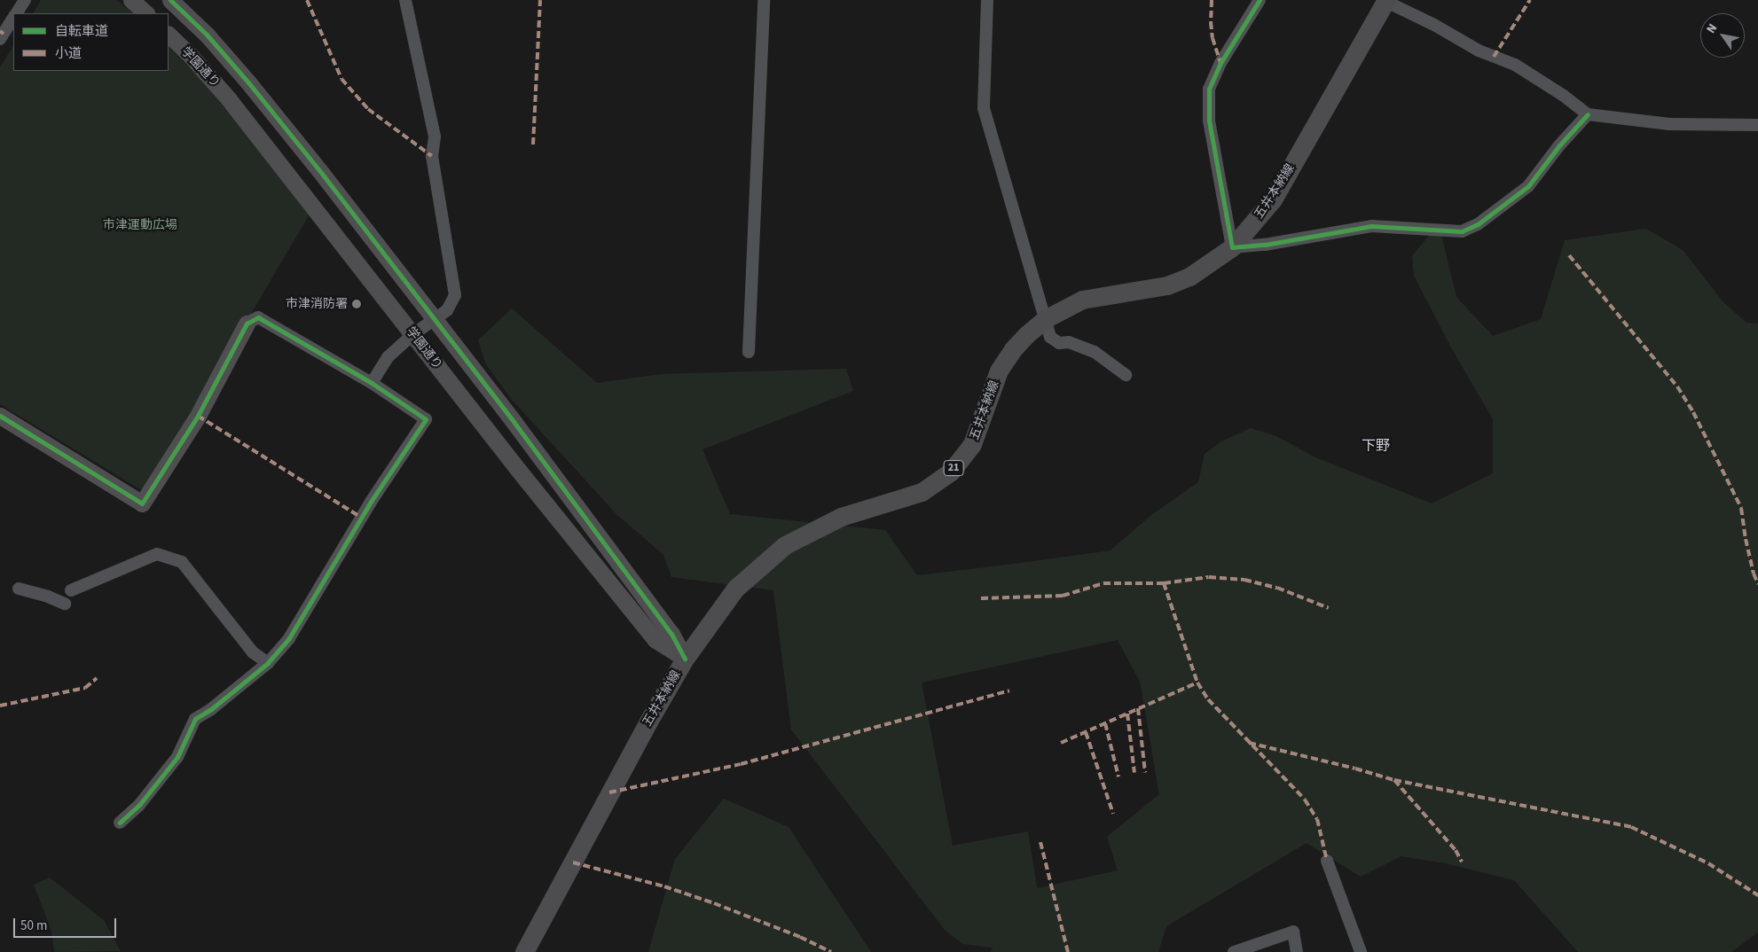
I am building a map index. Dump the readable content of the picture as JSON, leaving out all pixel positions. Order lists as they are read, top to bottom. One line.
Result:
{"streets":{"main road":["五井本納線","21"],"street":["学園通り"]},"crossings":[["学園通り","五井本納線"]],"districts":["下野"],"parks":["市津運動広場"],"places":["市津消防署"],"legend":["自転車道","小道"],"scale_bar":"50 m","north":"top left"}
